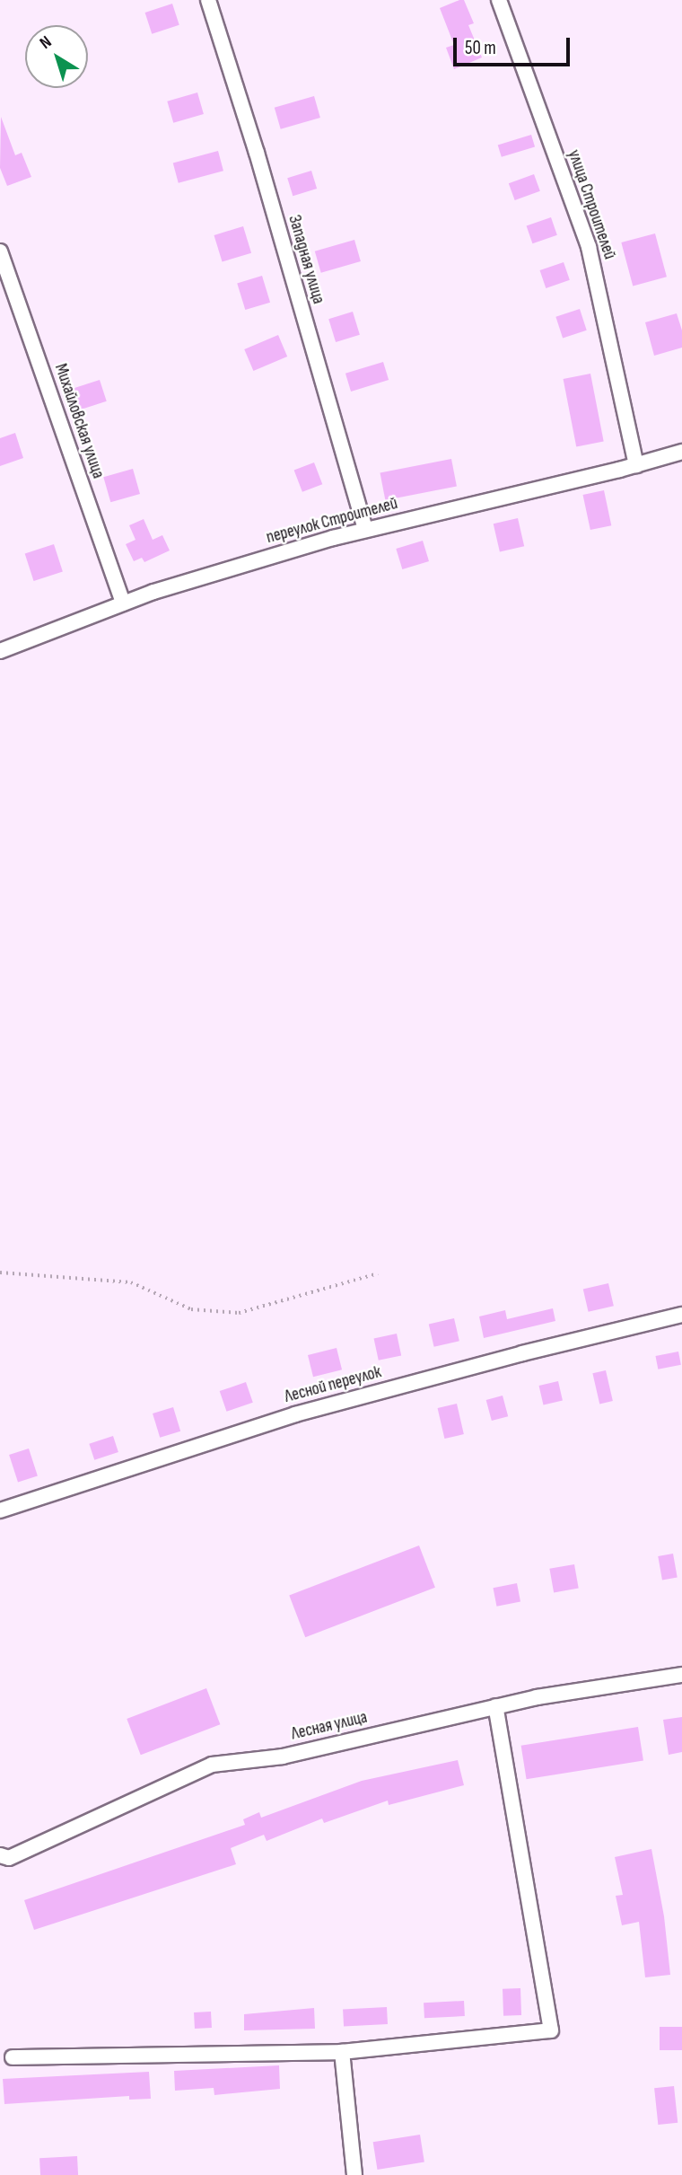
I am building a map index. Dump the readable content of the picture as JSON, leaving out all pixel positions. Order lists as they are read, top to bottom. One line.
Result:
{"streets":{"street":["улица Строителей","Западная улица","Михайловская улица","переулок Строителей","Лесной переулок","Лесная улица"]},"crossings":[["улица Строителей","переулок Строителей"],["Западная улица","переулок Строителей"],["Михайловская улица","переулок Строителей"]],"scale_bar":"50 m","north":"top left"}
